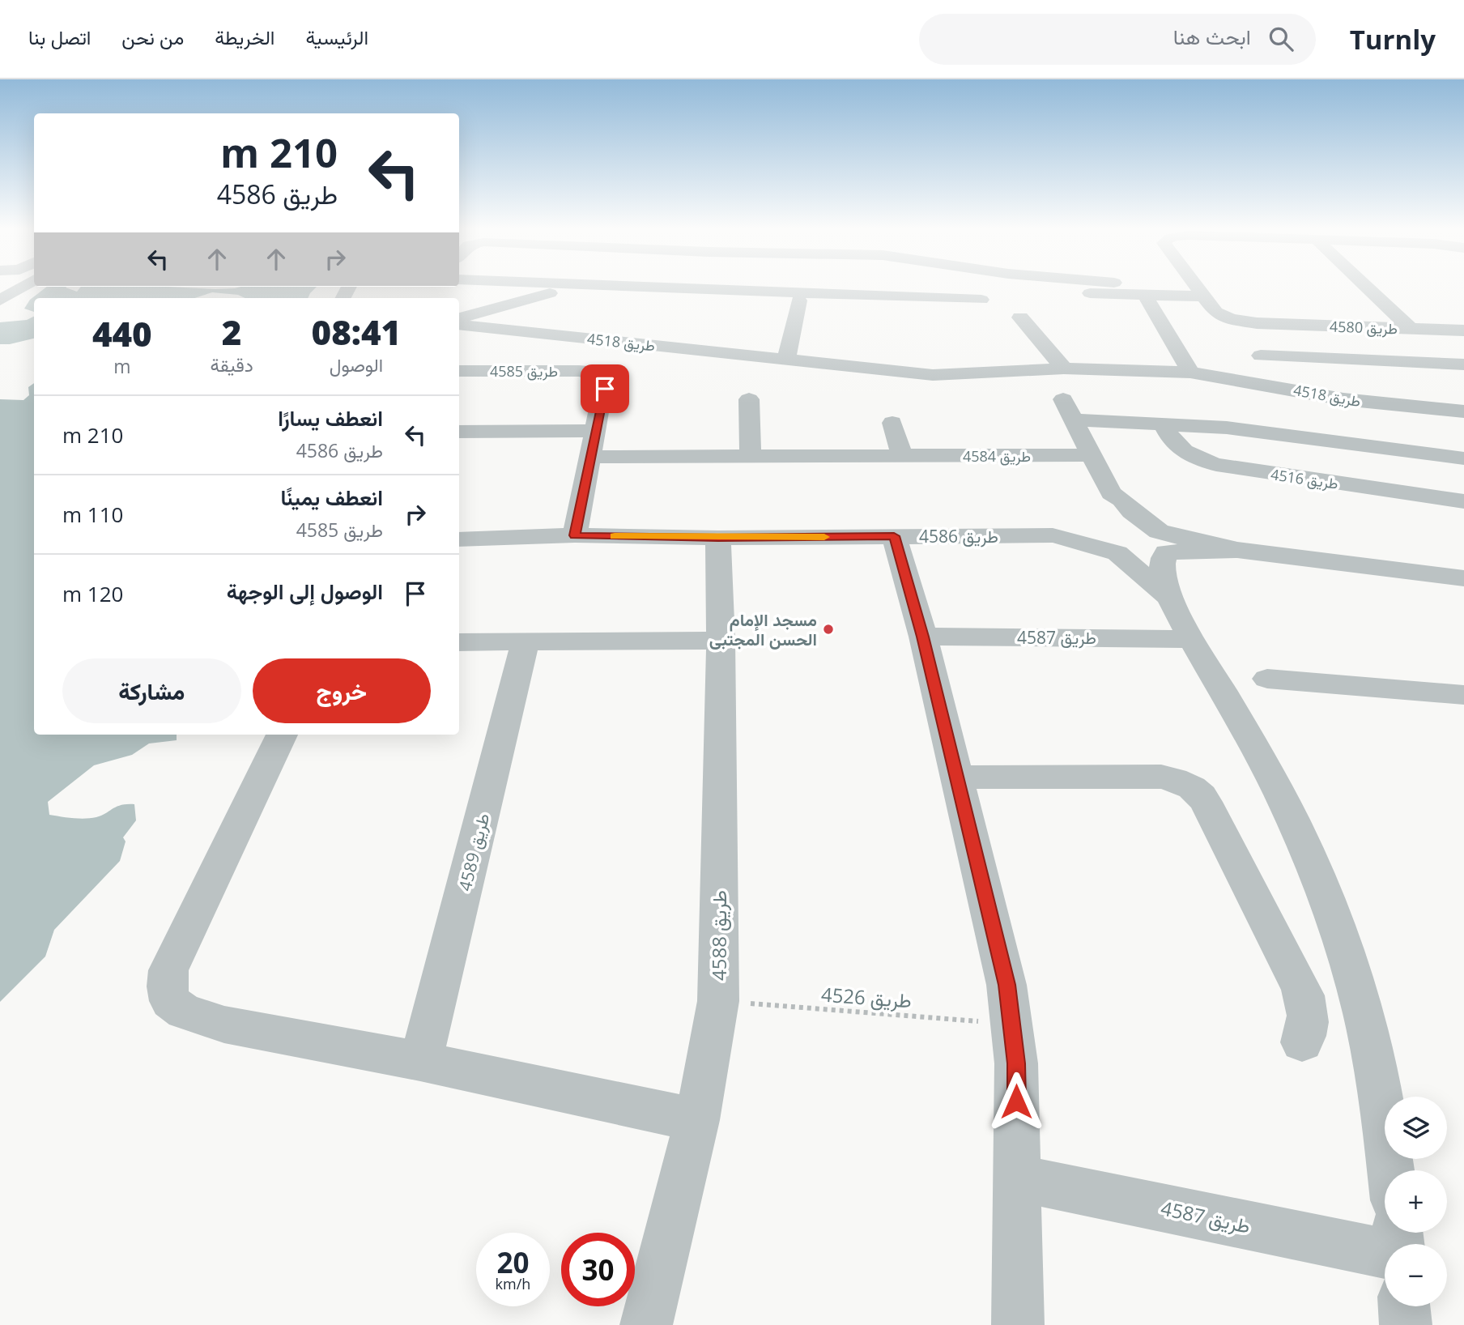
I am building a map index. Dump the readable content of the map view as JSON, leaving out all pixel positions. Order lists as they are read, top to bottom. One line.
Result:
{"streets":{"street":["طريق 4580","طريق 4518","طريق 4585","طريق 4584","طريق 4516","طريق 4586","طريق 4587","طريق 4589","طريق 4588"],"path":["طريق 4526"]},"crossings":[["طريق 4585","طريق 4584"],["طريق 4585","طريق 4586"],["طريق 4586","طريق 4588"],["طريق 4588","طريق 4526"]],"places":["مسجد الإمام الحسن المجتبى"],"page":{"header":"Turnly","search":"ابحث هنا","nav":["الرئيسية","الخريطة","من نحن","اتصل بنا"],"turn":["210 m","طريق 4586"],"eta":["08:41","الوصول","2","دقيقة","440","m"],"list":[{"name":"انعطف يسارًا","note":"طريق 4586","value":"210 m"},{"name":"انعطف يمينًا","note":"طريق 4585","value":"110 m"},{"name":"الوصول إلى الوجهة","value":"120 m"}],"buttons":["خروج","مشاركة"],"map_buttons":["+","−"],"speed":"20 km/h","limit":"30"}}
